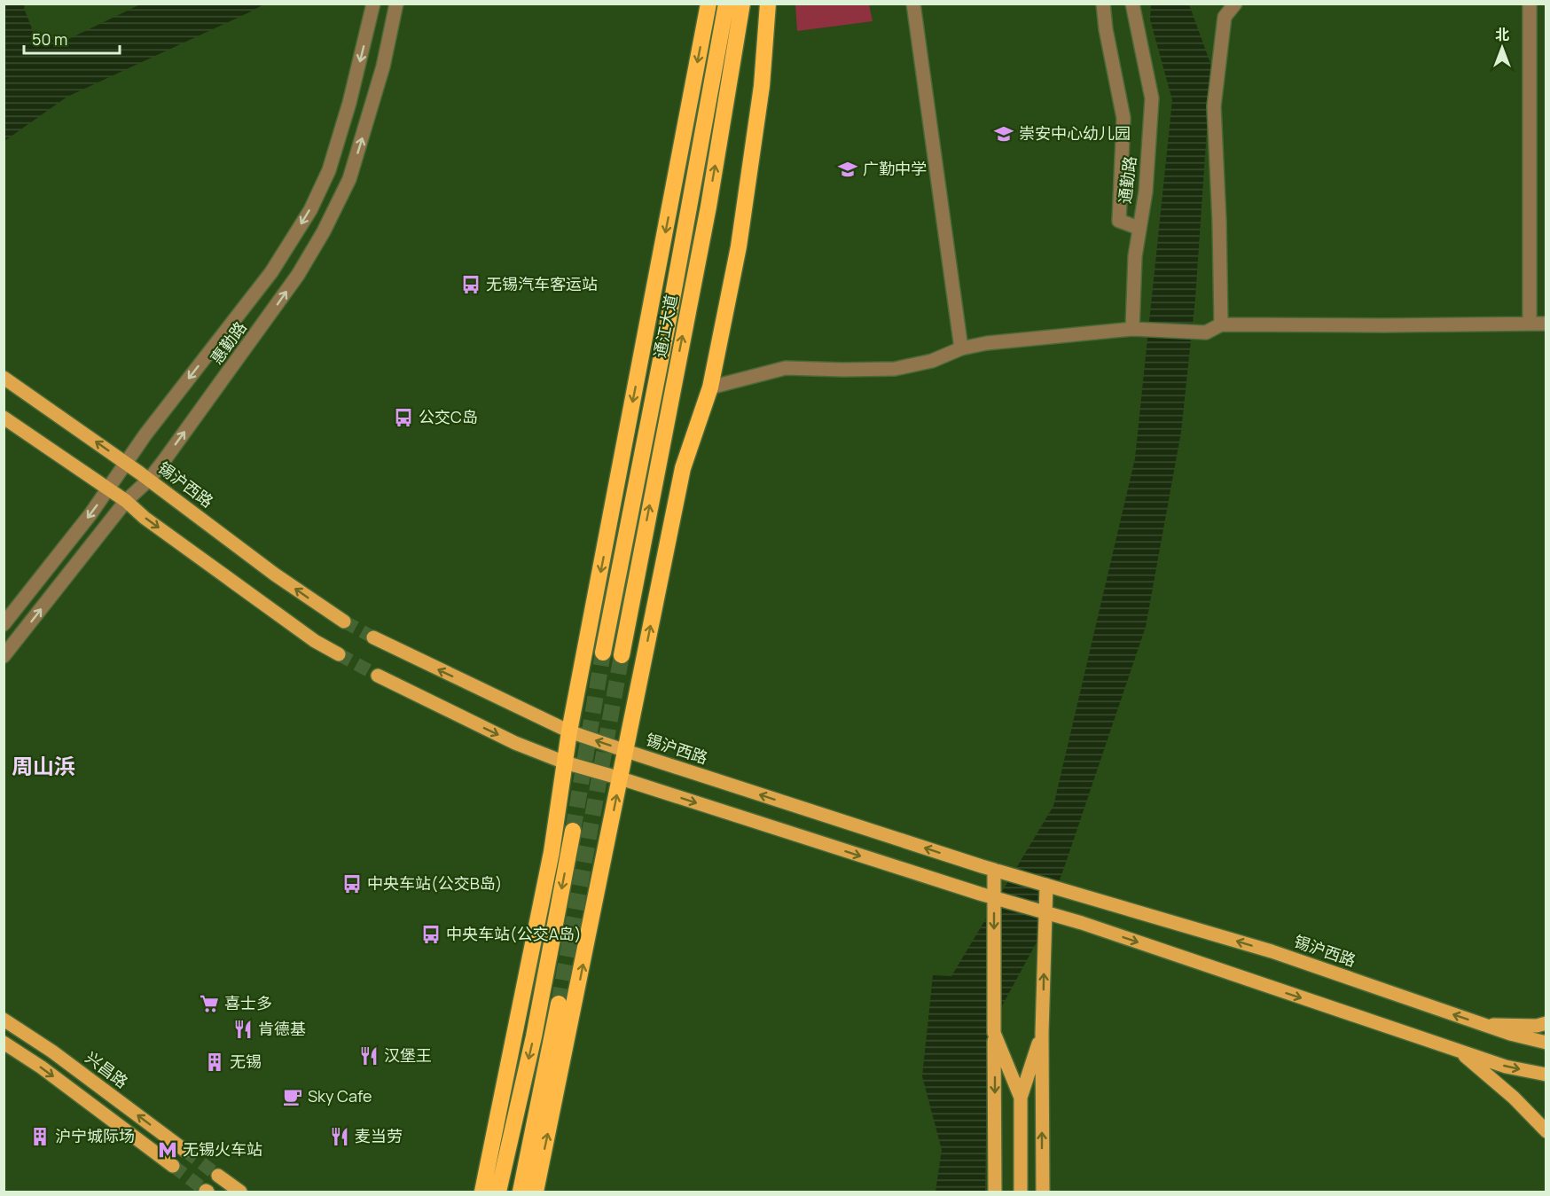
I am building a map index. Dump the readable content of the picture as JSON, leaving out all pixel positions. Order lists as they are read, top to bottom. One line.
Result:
{"streets":{"highway":["通江大道"],"main road":["锡沪西路","兴昌路"],"street":["通勤路","惠勤路"]},"crossings":[["惠勤路","锡沪西路"]],"districts":["周山浜"],"places":{"school or university":["崇安中心幼儿园","广勤中学"],"bus stop":["无锡汽车客运站","公交C岛","中央车站(公交B岛)","中央车站(公交A岛)"],"supermarket":["喜士多"],"restaurant":["肯德基","汉堡王","麦当劳"],"building":["无锡","沪宁城际场"],"cafe":["Sky Cafe"],"metro station":["无锡火车站"]},"scale_bar":"50 m","north":"top"}
